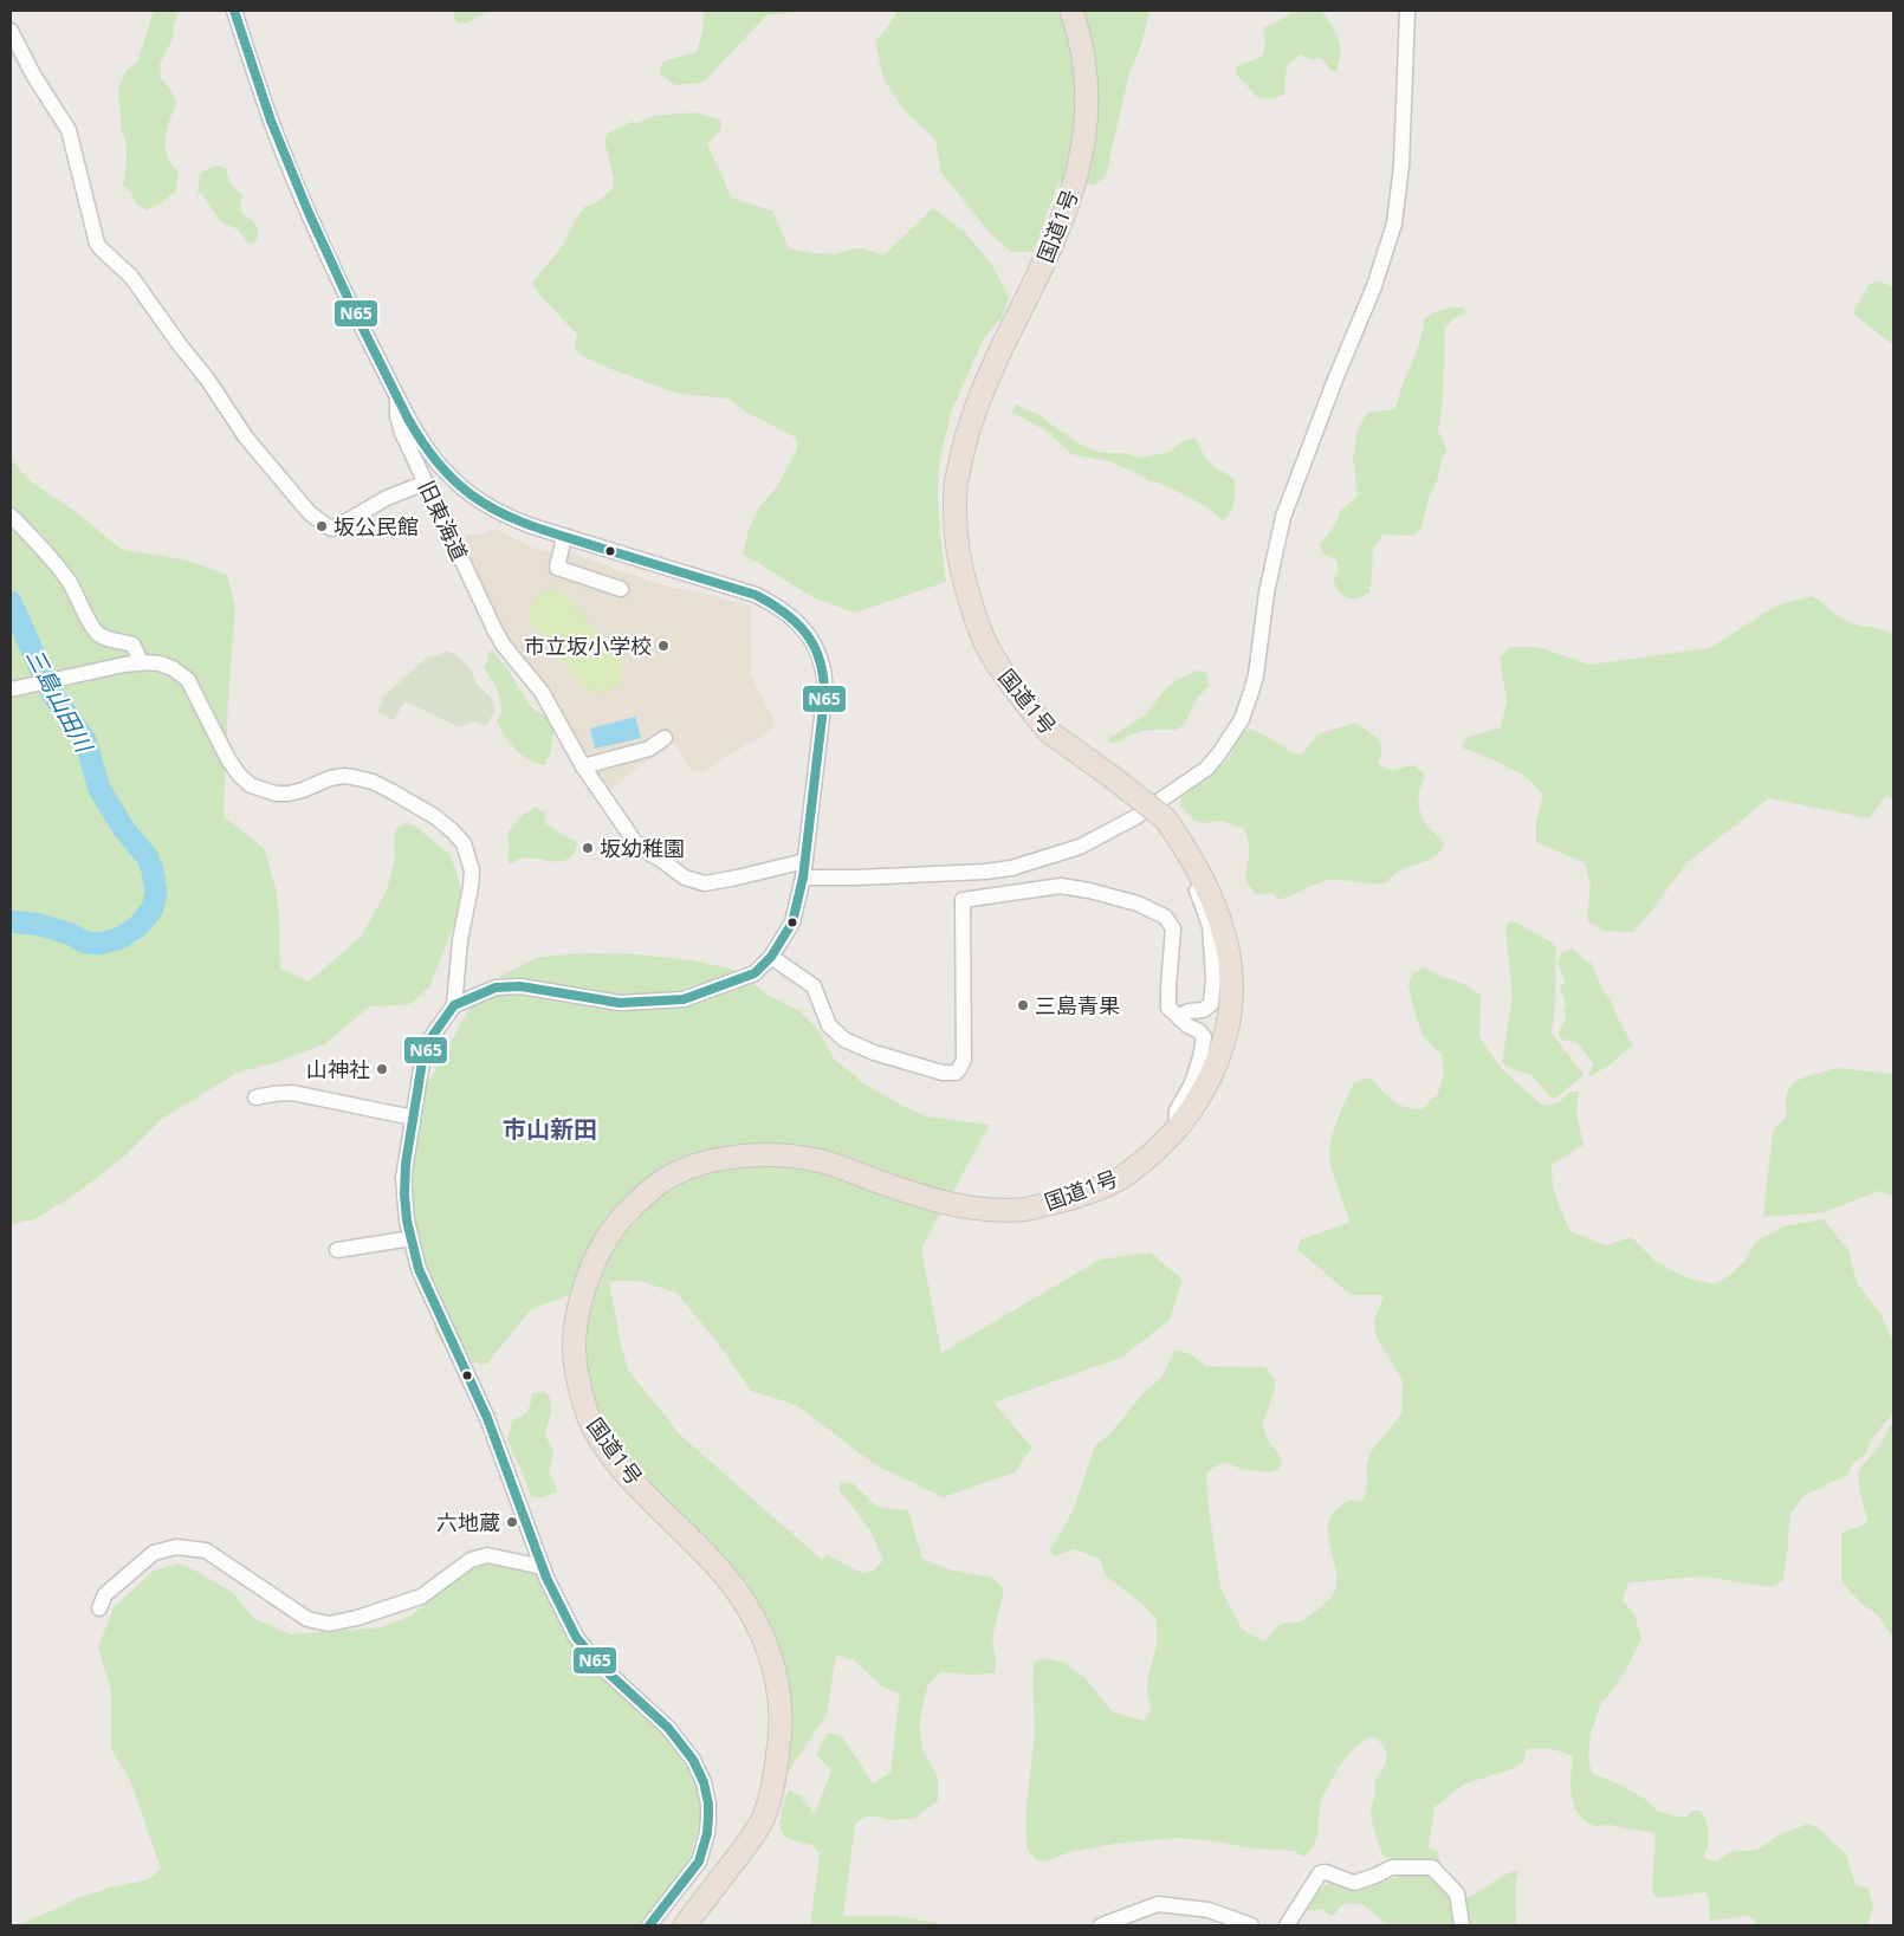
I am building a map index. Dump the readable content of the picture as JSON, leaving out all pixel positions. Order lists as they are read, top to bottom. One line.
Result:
{"streets":{"highway":["国道1号"],"street":["旧東海道"]},"districts":["市山新田"],"water":["三島山田川"],"places":["坂公民館","市立坂小学校","坂幼稚園","三島青果","山神社","六地蔵"],"lines":["transit line N65"]}
